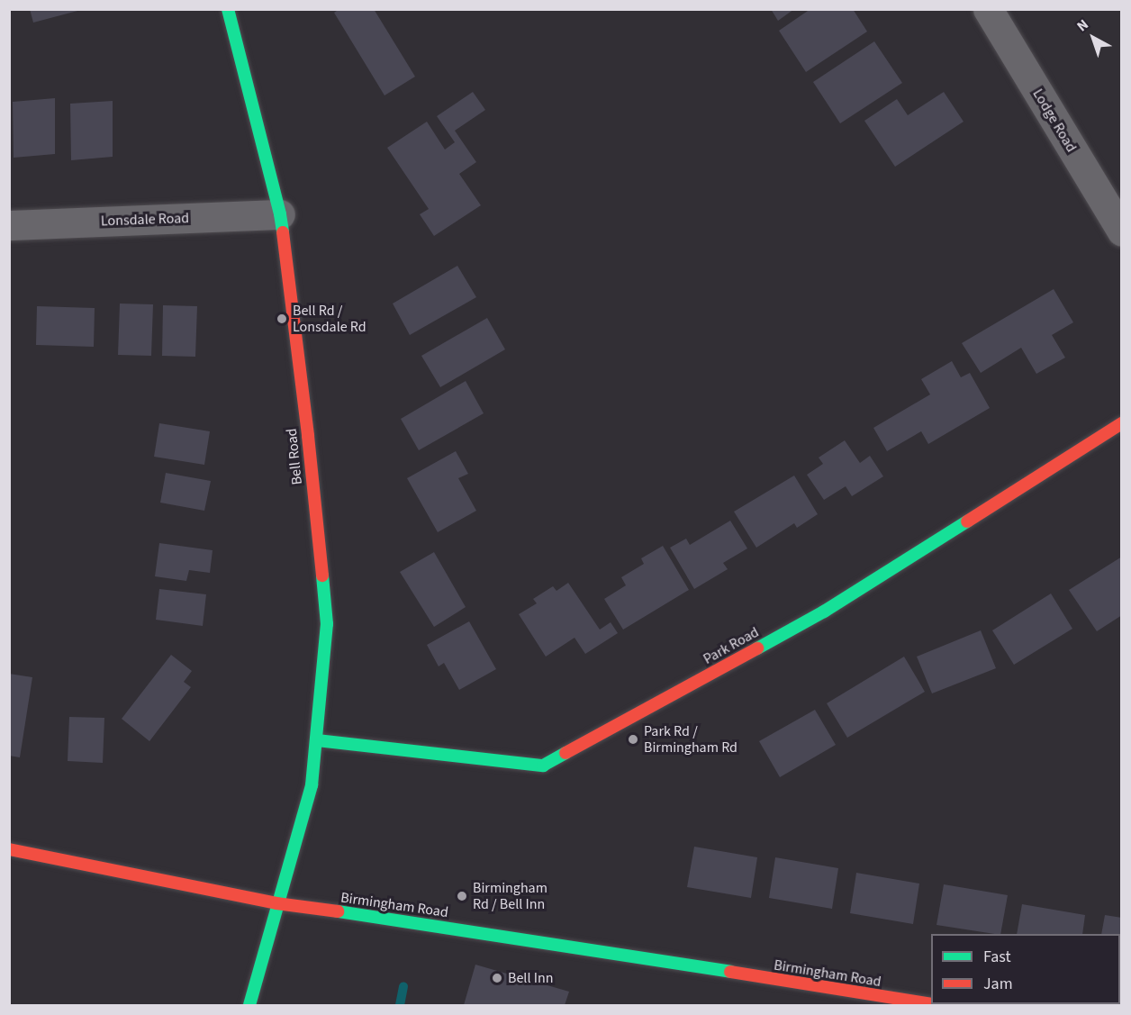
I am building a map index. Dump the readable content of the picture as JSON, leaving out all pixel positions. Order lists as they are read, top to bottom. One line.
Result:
{"streets":{"main road":["Bell Road","Park Road","Birmingham Road"],"street":["Lodge Road","Lonsdale Road"]},"crossings":[["Lonsdale Road","Bell Road"],["Bell Road","Park Road"],["Bell Road","Birmingham Road"]],"places":["Bell Rd / Lonsdale Rd","Park Rd / Birmingham Rd","Birmingham Rd / Bell Inn","Bell Inn"],"legend":["Fast","Jam"],"north":"top left"}
